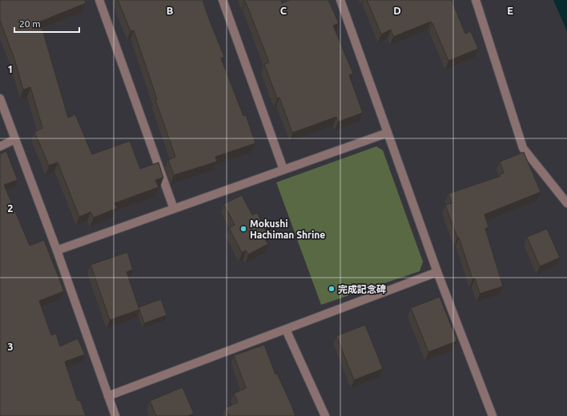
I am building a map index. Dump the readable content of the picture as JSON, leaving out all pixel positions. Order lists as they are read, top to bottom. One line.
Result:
{"places":["Mokushi Hachiman Shrine","完成記念碑"],"scale_bar":"20 m","grid":{"columns":["B","C","D","E"],"rows":["1","2","3"]}}
